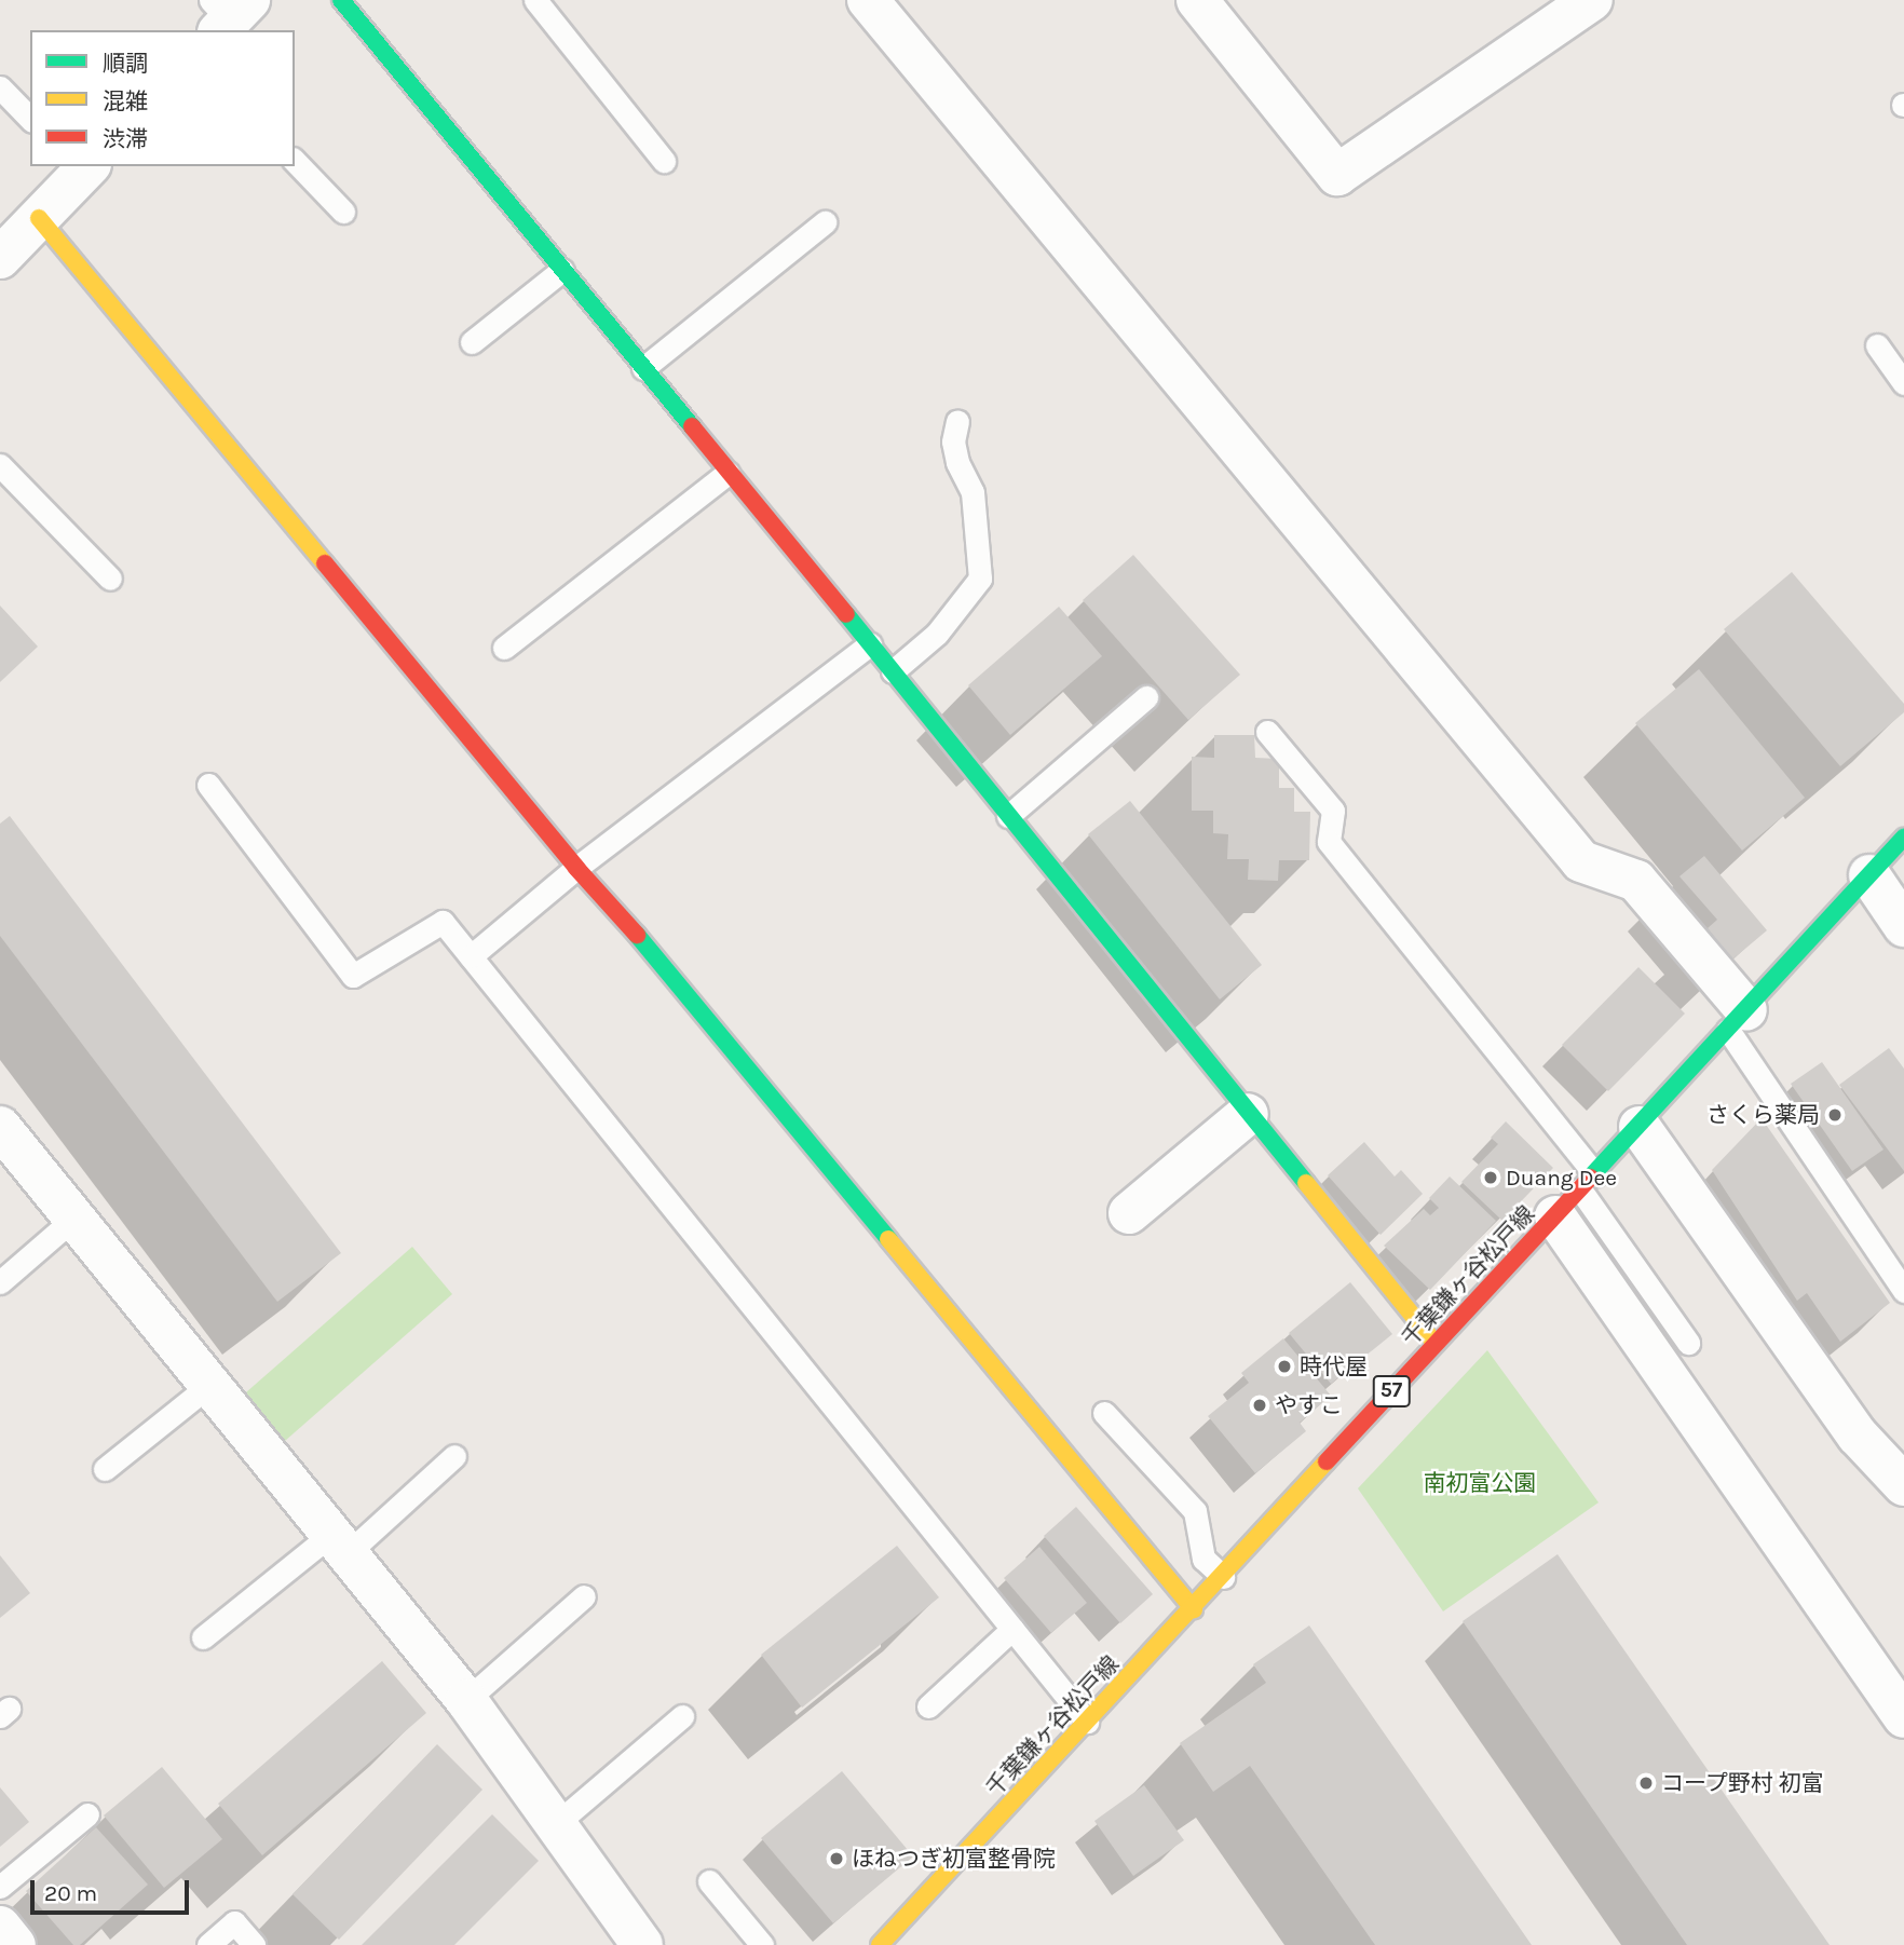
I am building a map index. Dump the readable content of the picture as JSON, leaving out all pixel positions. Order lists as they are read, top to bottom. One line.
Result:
{"streets":{"street":["千葉鎌ヶ谷松戸線","57"]},"parks":["南初富公園"],"places":["さくら薬局","Duang Dee","時代屋","やすこ","コープ野村 初富","ほねつぎ初富整骨院"],"legend":["順調","混雑","渋滞"],"scale_bar":"20 m"}
